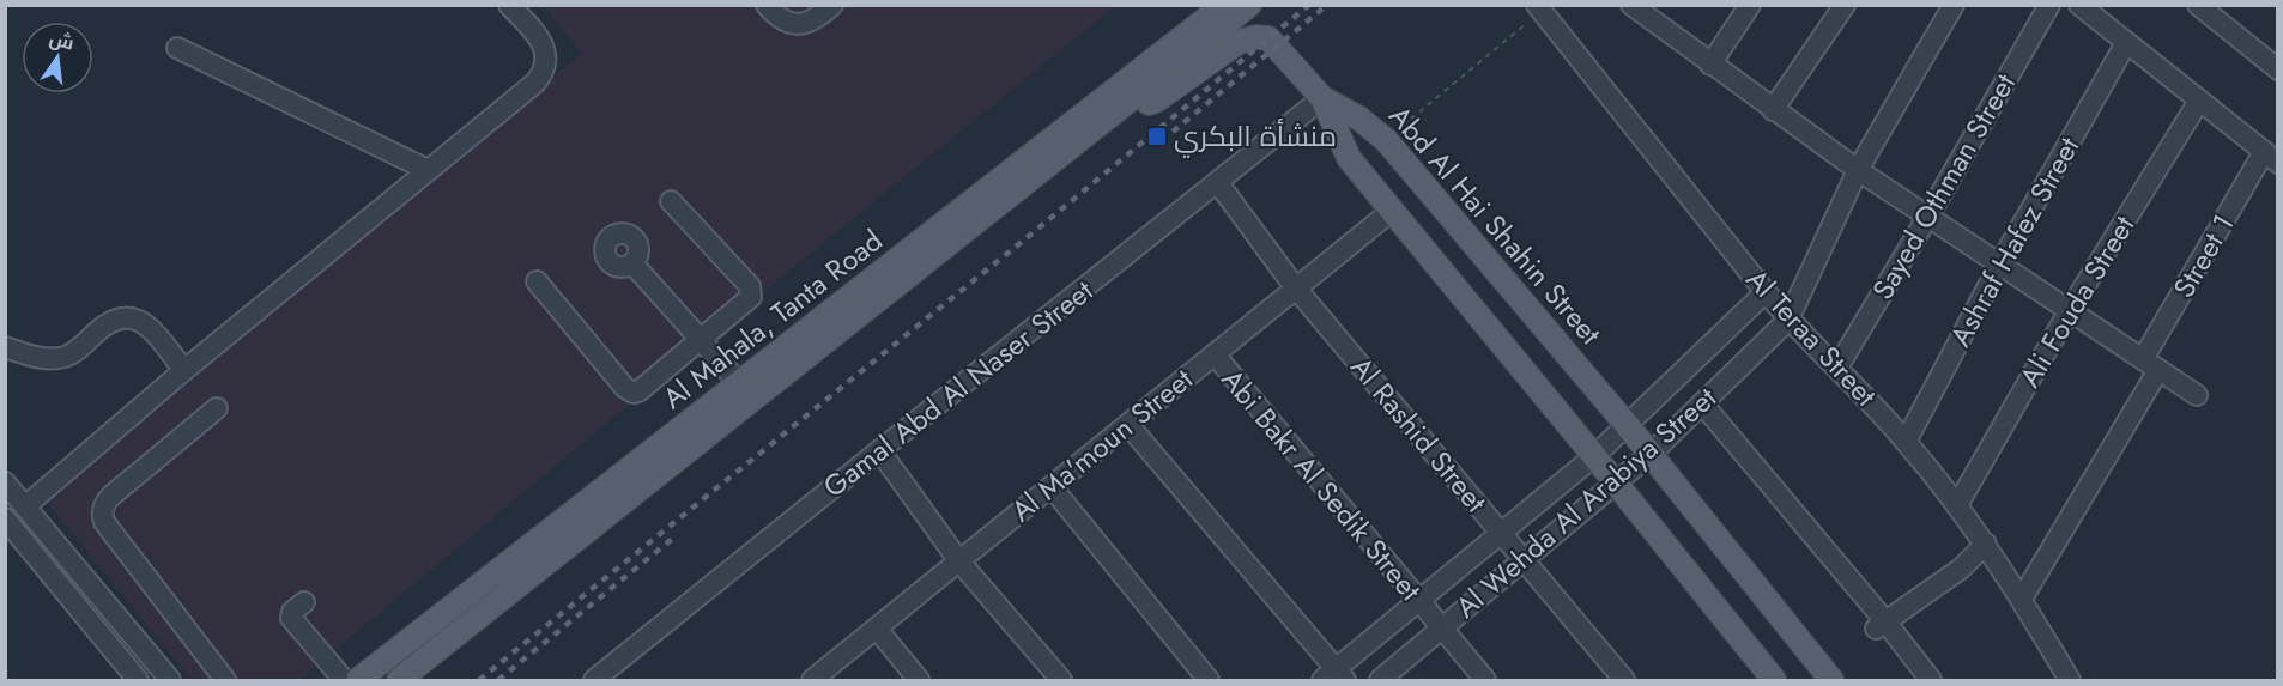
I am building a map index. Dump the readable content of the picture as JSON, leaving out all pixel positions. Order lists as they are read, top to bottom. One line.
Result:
{"streets":{"main road":["Abd Al Hai Shahin Street","Al Mahala, Tanta Road"],"street":["Sayed Othman Street","Ashraf Hafez Street","Street 1","Ali Fouda Street","Al Teraa Street","Gamal Abd Al Naser Street","Al Rashid Street","Al Ma'moun Street","Abi Bakr Al Sedik Street","Al Wehda Al Arabiya Street"]},"crossings":[["Sayed Othman Street","Al Teraa Street"],["Abd Al Hai Shahin Street","Gamal Abd Al Naser Street"],["Abd Al Hai Shahin Street","Al Wehda Al Arabiya Street"],["Ashraf Hafez Street","Al Teraa Street"],["Street 1","Al Teraa Street"],["Ali Fouda Street","Al Teraa Street"],["Al Teraa Street","Al Wehda Al Arabiya Street"],["Gamal Abd Al Naser Street","Al Rashid Street"],["Al Rashid Street","Al Ma'moun Street"],["Al Rashid Street","Al Wehda Al Arabiya Street"],["Al Ma'moun Street","Abi Bakr Al Sedik Street"],["Abi Bakr Al Sedik Street","Al Wehda Al Arabiya Street"]],"places":{"transit":["منشأة البكري"]},"north":"top"}
